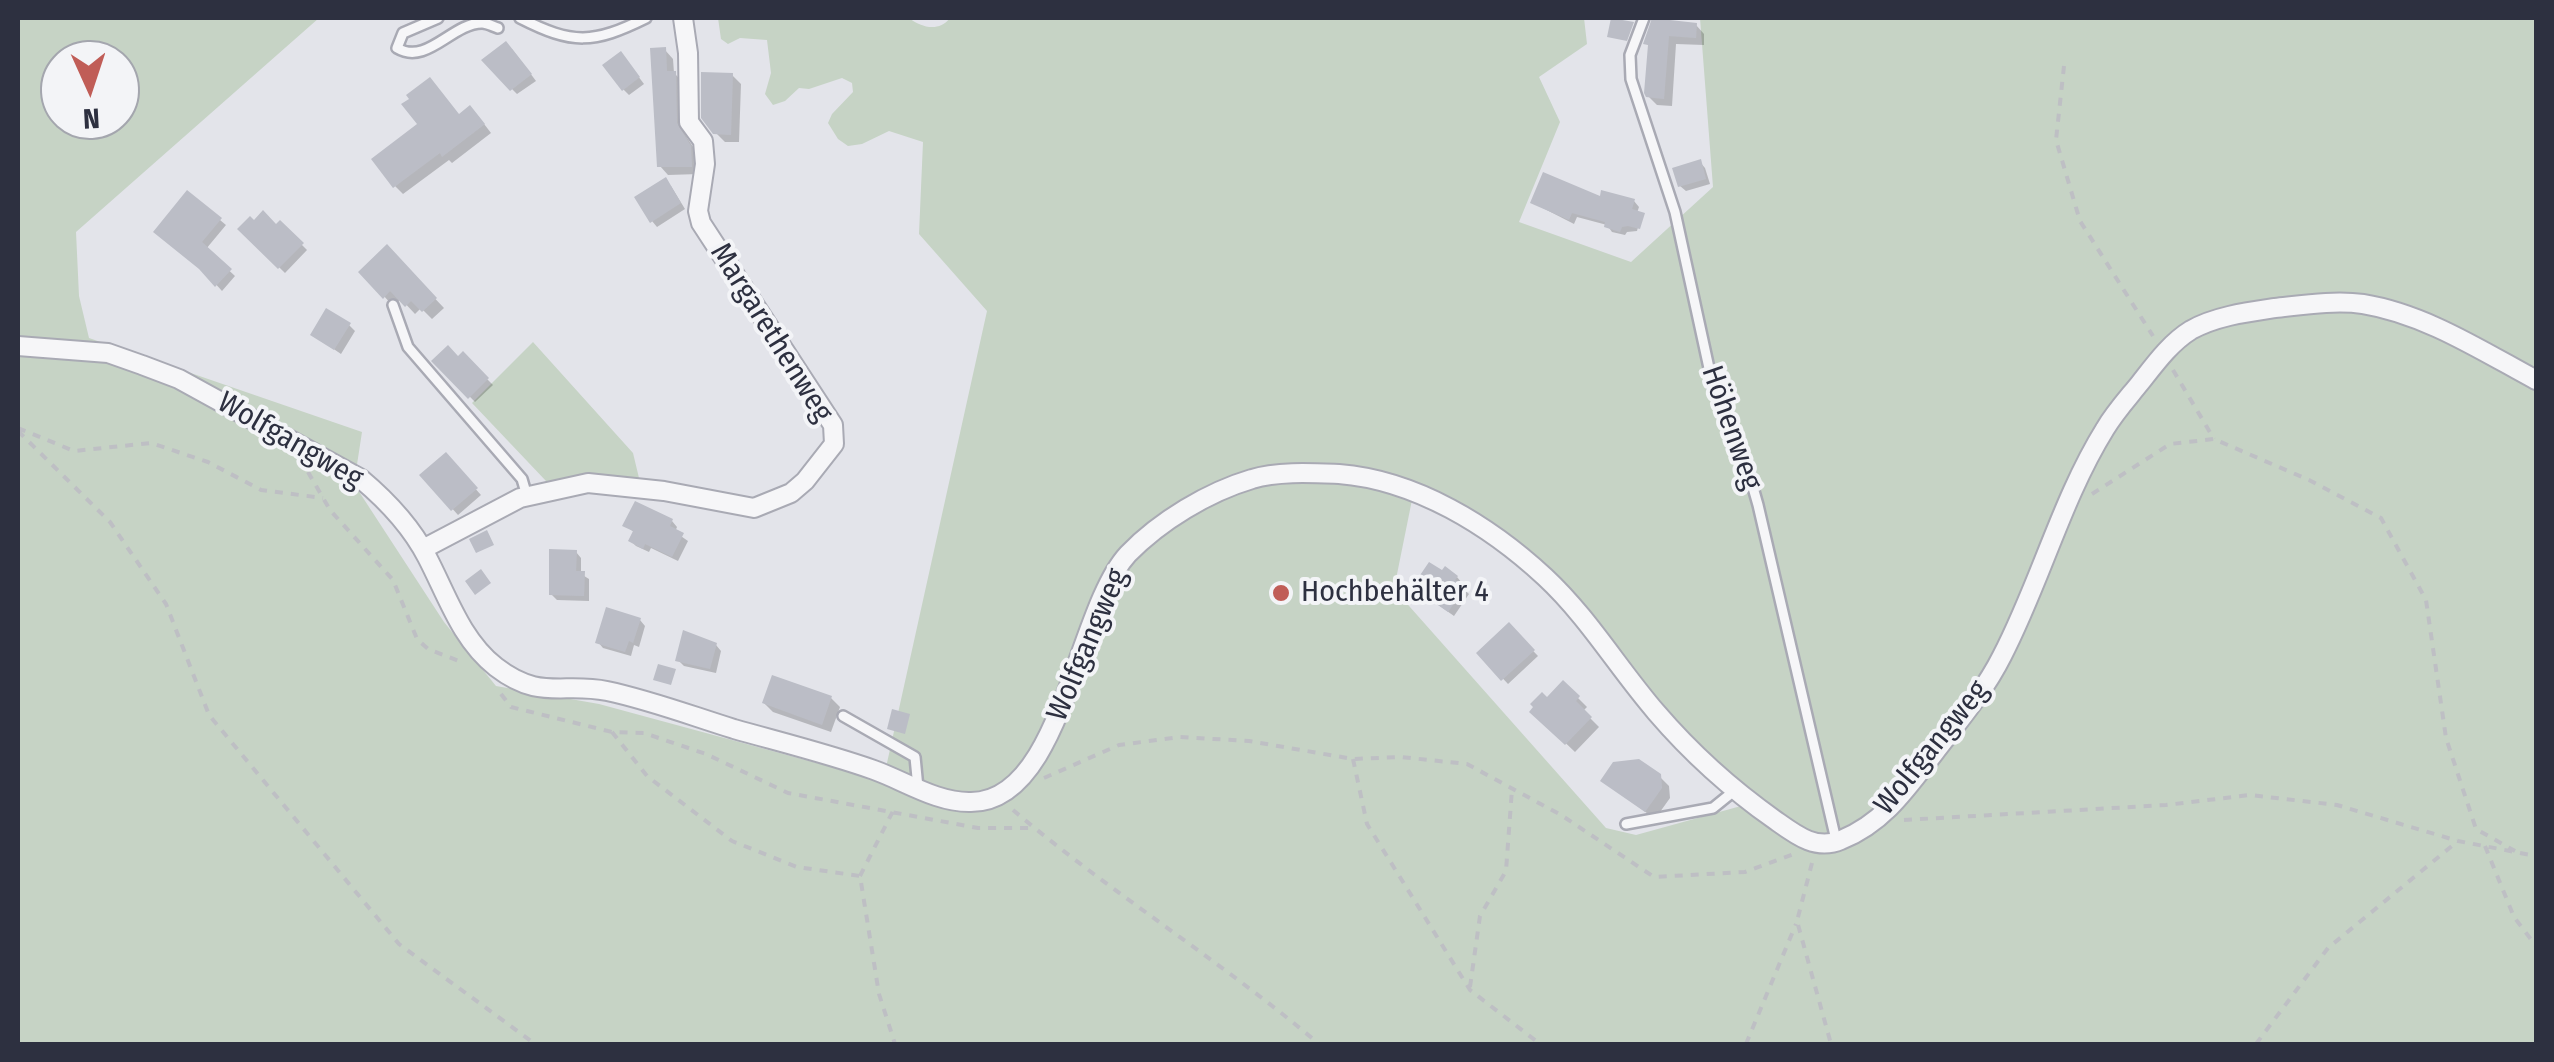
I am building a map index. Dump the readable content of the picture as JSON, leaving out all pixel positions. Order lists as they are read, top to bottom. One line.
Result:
{"streets":{"street":["Margarethenweg","Wolfgangweg"],"lane":["Höhenweg"]},"crossings":[["Margarethenweg","Wolfgangweg"],["Höhenweg","Wolfgangweg"]],"places":["Hochbehälter 4"],"north":"bottom"}
